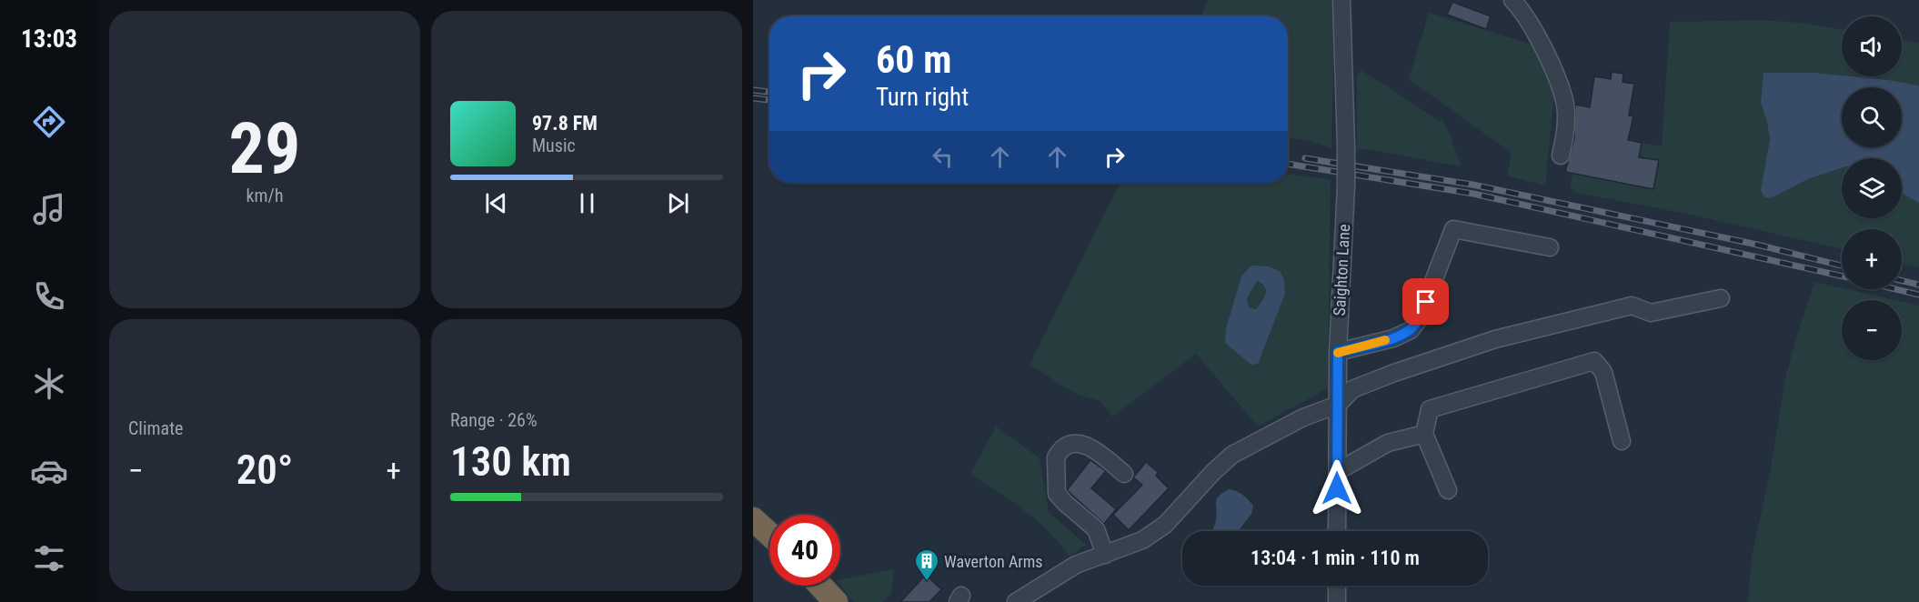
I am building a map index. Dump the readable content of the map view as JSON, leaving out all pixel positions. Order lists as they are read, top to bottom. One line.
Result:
{"streets":{"street":["Saighton Lane"]},"places":{"building":["Waverton Arms"]},"page":{"tabs":"13:03","tile":[["29","km/h"],"Climate",["Range · 26%","130 km"]],"map_buttons":["+","−"],"turn":["60 m","Turn right"],"song":["97.8 FM","Music"],"heat":["−","20°","+"],"limit":"40","trip":"13:04 · 1 min · 110 m"}}
